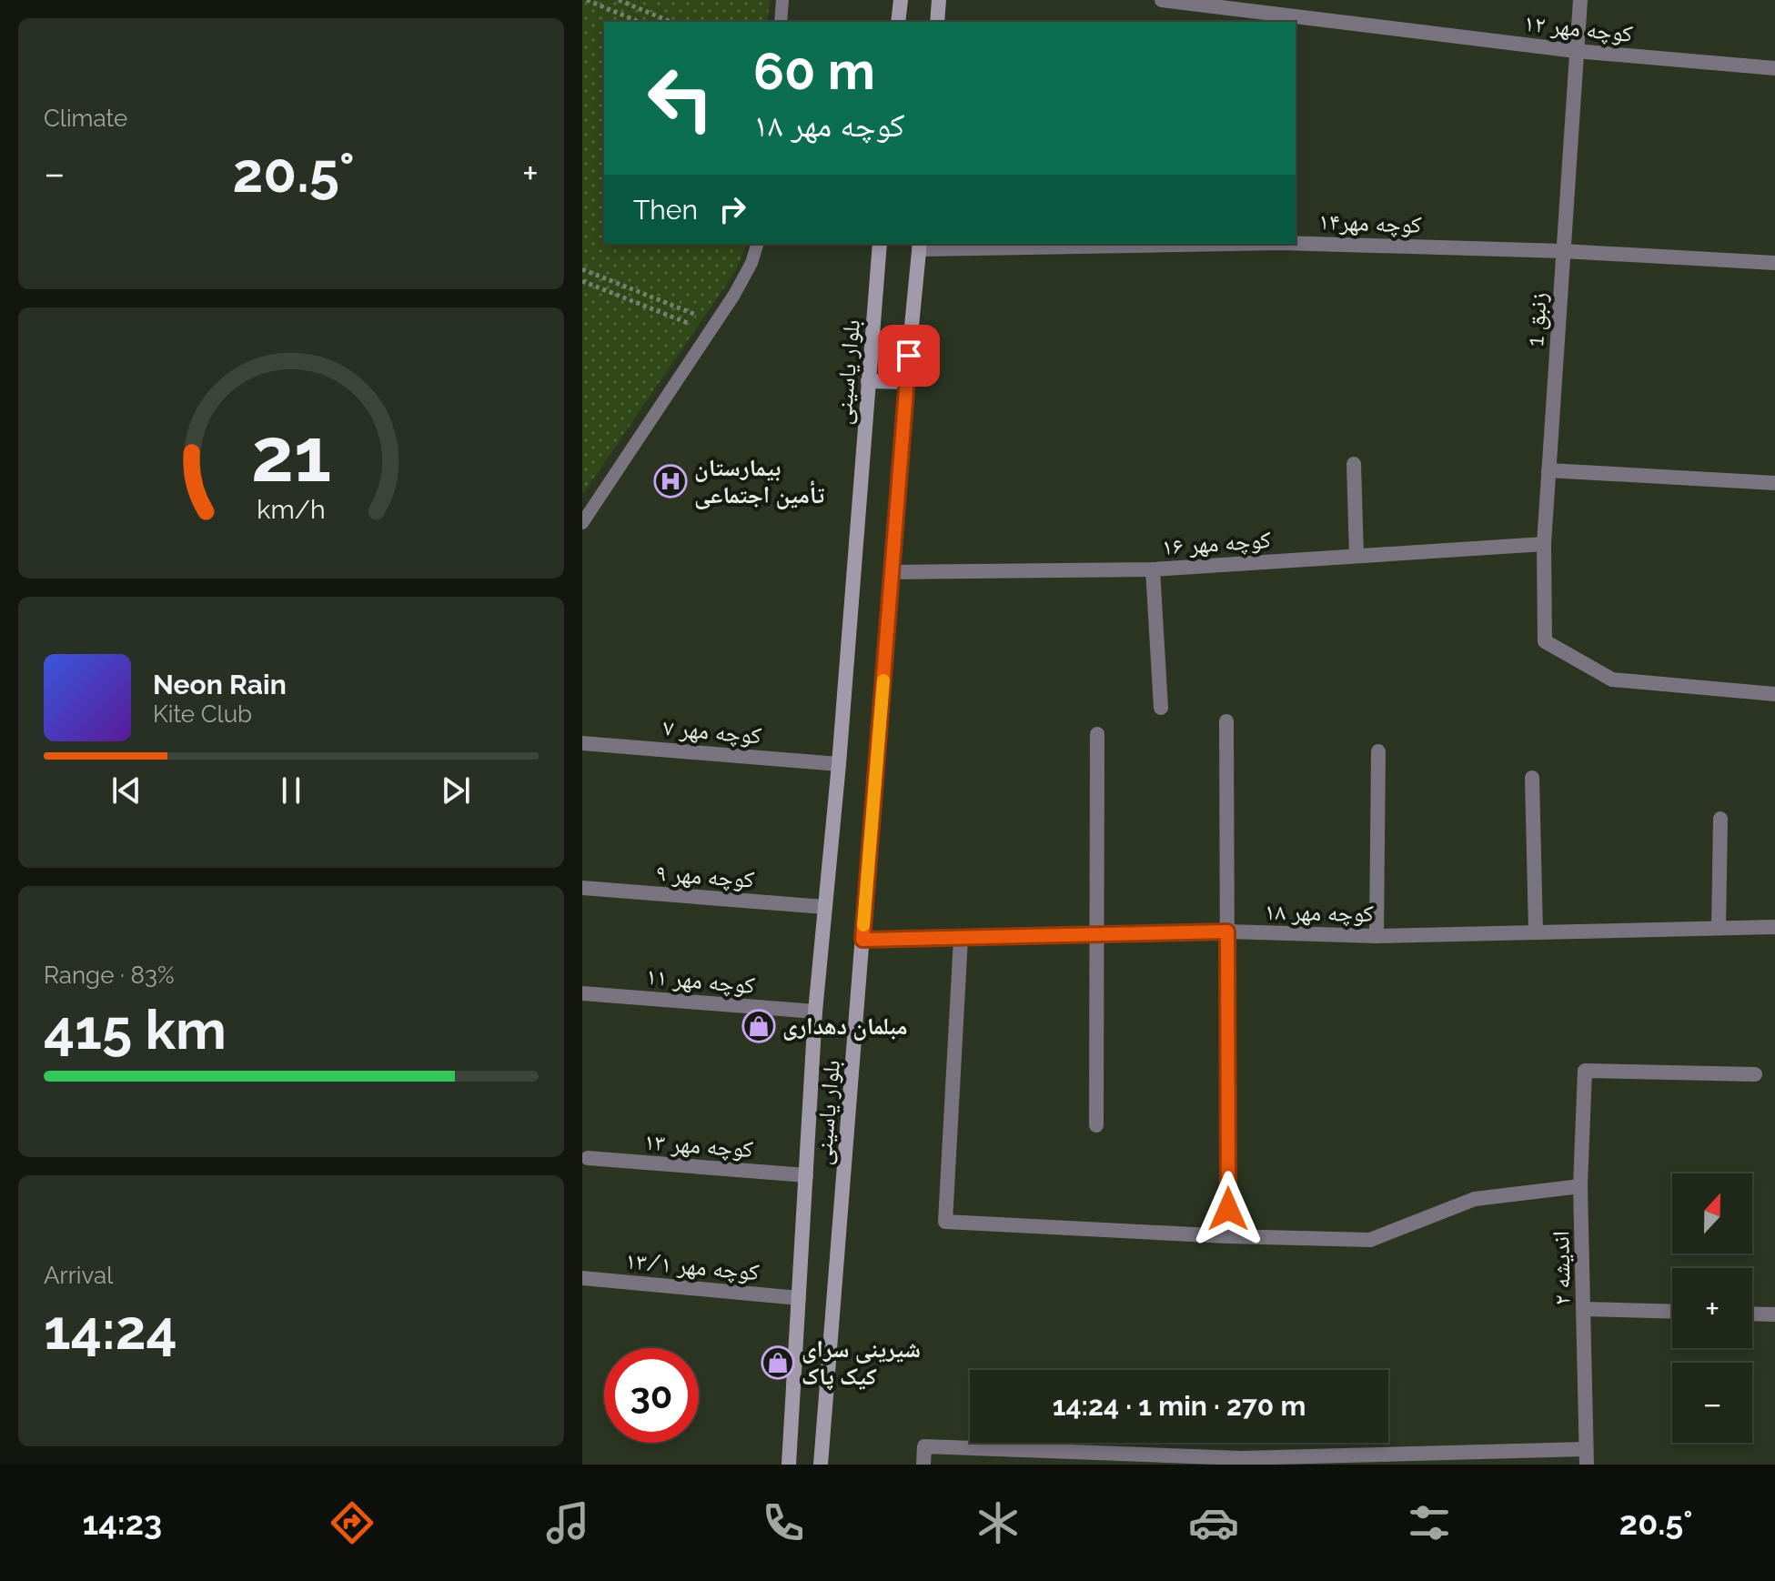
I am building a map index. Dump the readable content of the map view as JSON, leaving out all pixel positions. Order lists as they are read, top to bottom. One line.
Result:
{"streets":{"main road":["بلوار یاسینی"],"street":["کوچه مهر ۱۲","کوچه مهر۱۴","زنبق 1","کوچه مهر ۱۶","کوچه مهر ۷","کوچه مهر ۹","کوچه مهر ۱۸","کوچه مهر ۱۱","کوچه مهر ۱۳","کوچه مهر ۱۳/۱","اندیشه ۲"]},"crossings":[["کوچه مهر ۱۲","زنبق 1"],["کوچه مهر۱۴","زنبق 1"],["کوچه مهر۱۴","بلوار یاسینی"],["زنبق 1","کوچه مهر ۱۶"],["بلوار یاسینی","کوچه مهر ۱۶"],["بلوار یاسینی","کوچه مهر ۷"],["بلوار یاسینی","کوچه مهر ۹"],["بلوار یاسینی","کوچه مهر ۱۸"],["بلوار یاسینی","کوچه مهر ۱۱"],["بلوار یاسینی","کوچه مهر ۱۳"],["بلوار یاسینی","کوچه مهر ۱۳/۱"]],"places":{"hospital":["بیمارستان تأمین اجتماعی"],"shop":["مبلمان دهداری","شیرینی سرای کیک پاک"]},"north":"top","page":{"tile":["Climate",["Range · 83%","415 km"],["Arrival","14:24"]],"turn":["60 m","کوچه مهر ۱۸"],"heat":["−","20.5°","+"],"then":"Then","song":["Neon Rain","Kite Club"],"map_buttons":["+","−"],"limit":"30","trip":"14:24 · 1 min · 270 m","tabs":["14:23","20.5°"],"gauge":["21","km/h"]}}
